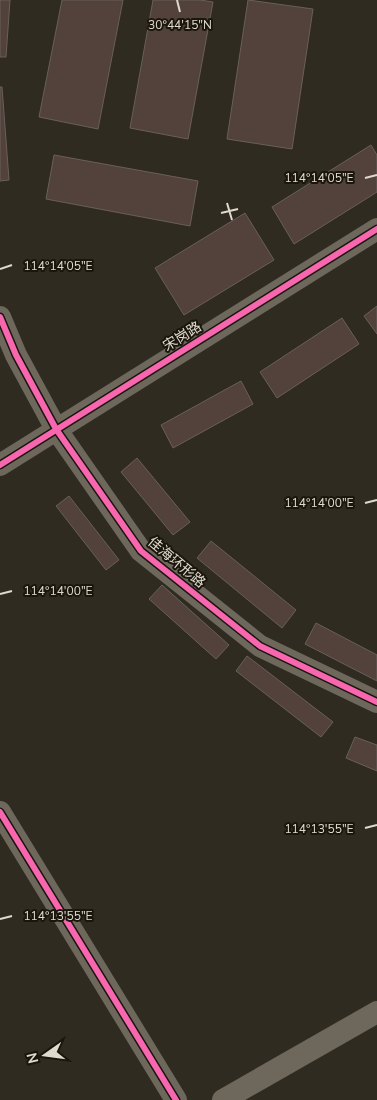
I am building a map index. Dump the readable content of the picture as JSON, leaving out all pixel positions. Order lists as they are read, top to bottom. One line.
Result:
{"streets":{"street":["宋岗路","佳海环形路"]},"crossings":[["宋岗路","佳海环形路"]],"north":"left","coordinates":["30°44'15\"N","114°14'05\"E","114°14'00\"E","114°13'55\"E"]}
